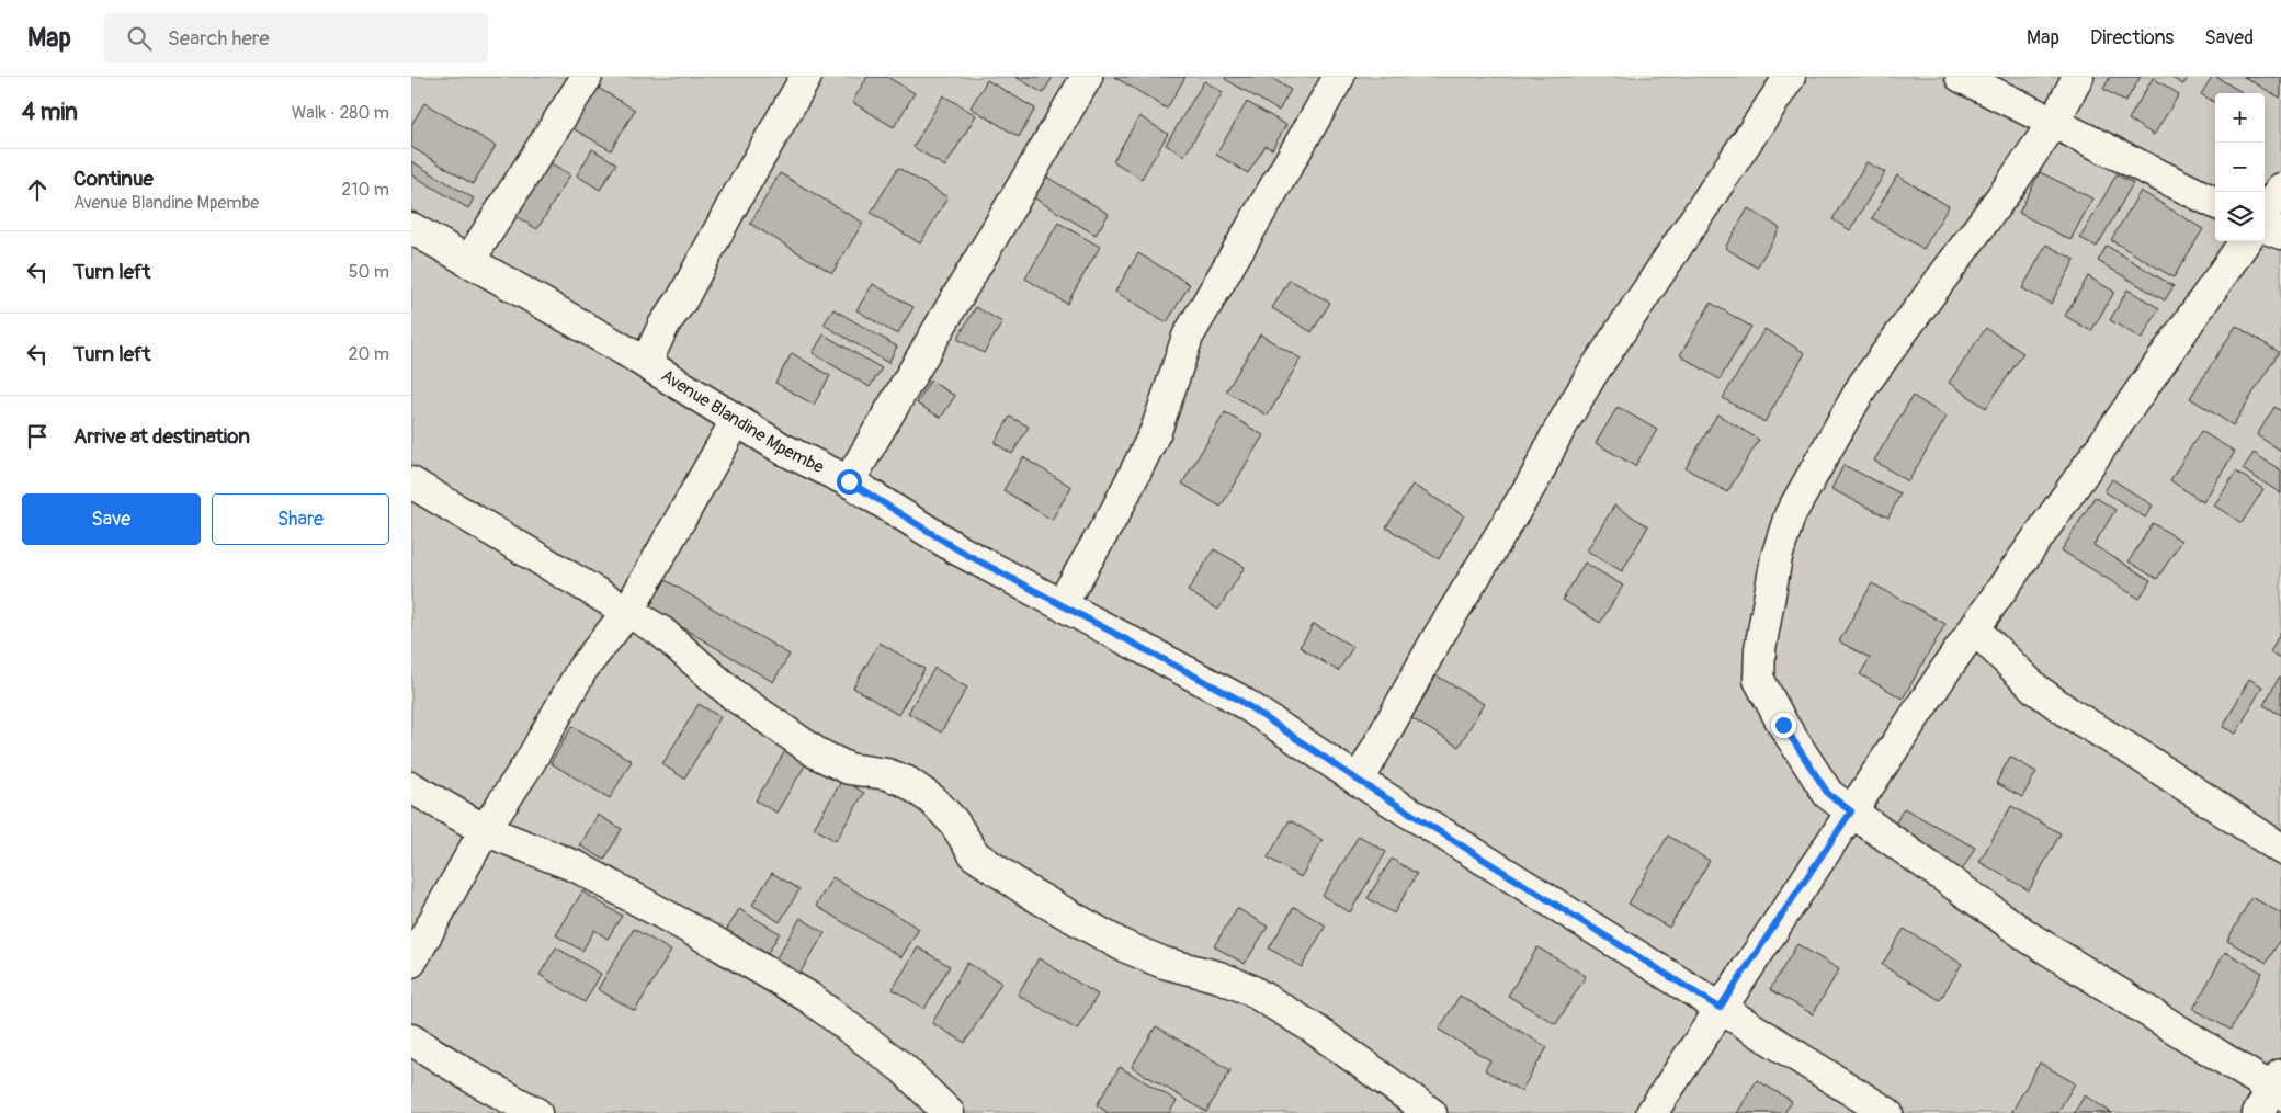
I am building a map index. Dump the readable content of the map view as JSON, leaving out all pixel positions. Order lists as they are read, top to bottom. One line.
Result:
{"streets":{"street":["Avenue Blandine Mpembe"]},"page":{"header":"Map","search":"Search here","nav":["Map","Directions","Saved"],"heading":["4 min","Walk · 280 m"],"map_buttons":["+","−"],"list":[["Continue","Avenue Blandine Mpembe","210 m"],["Turn left","50 m"],["Turn left","20 m"],"Arrive at destination"],"buttons":["Save","Share"]}}
